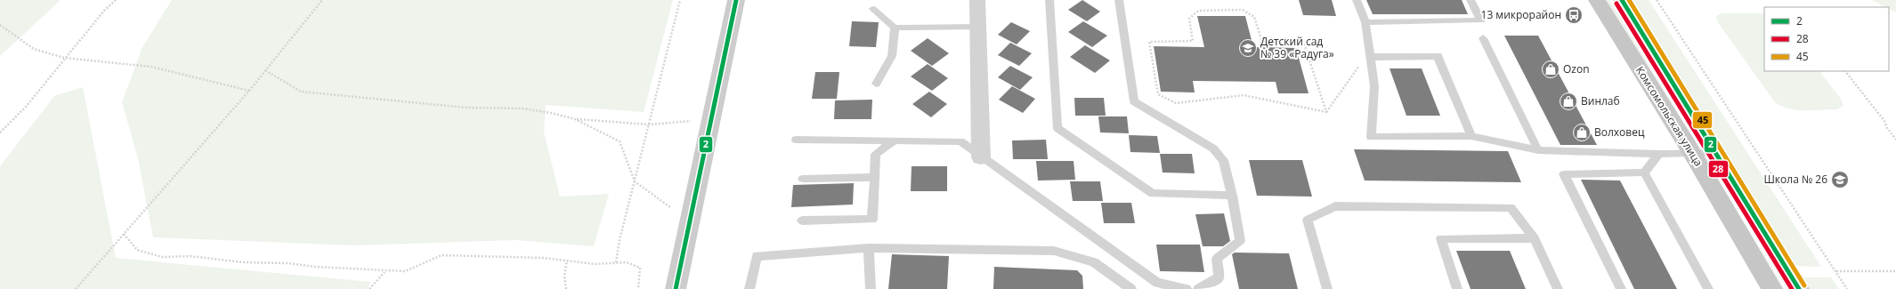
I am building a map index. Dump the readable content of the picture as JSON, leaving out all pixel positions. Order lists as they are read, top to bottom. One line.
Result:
{"streets":{"main road":["Комсомольская улица"]},"places":{"bus stop":["13 микрорайон"],"school or university":["Детский сад № 39 «Радуга»","Школа № 26"],"shop":["Ozon","Винлаб","Волховец"]},"lines":["transit line 2","transit line 45","transit line 28"],"legend":["2","28","45"]}
